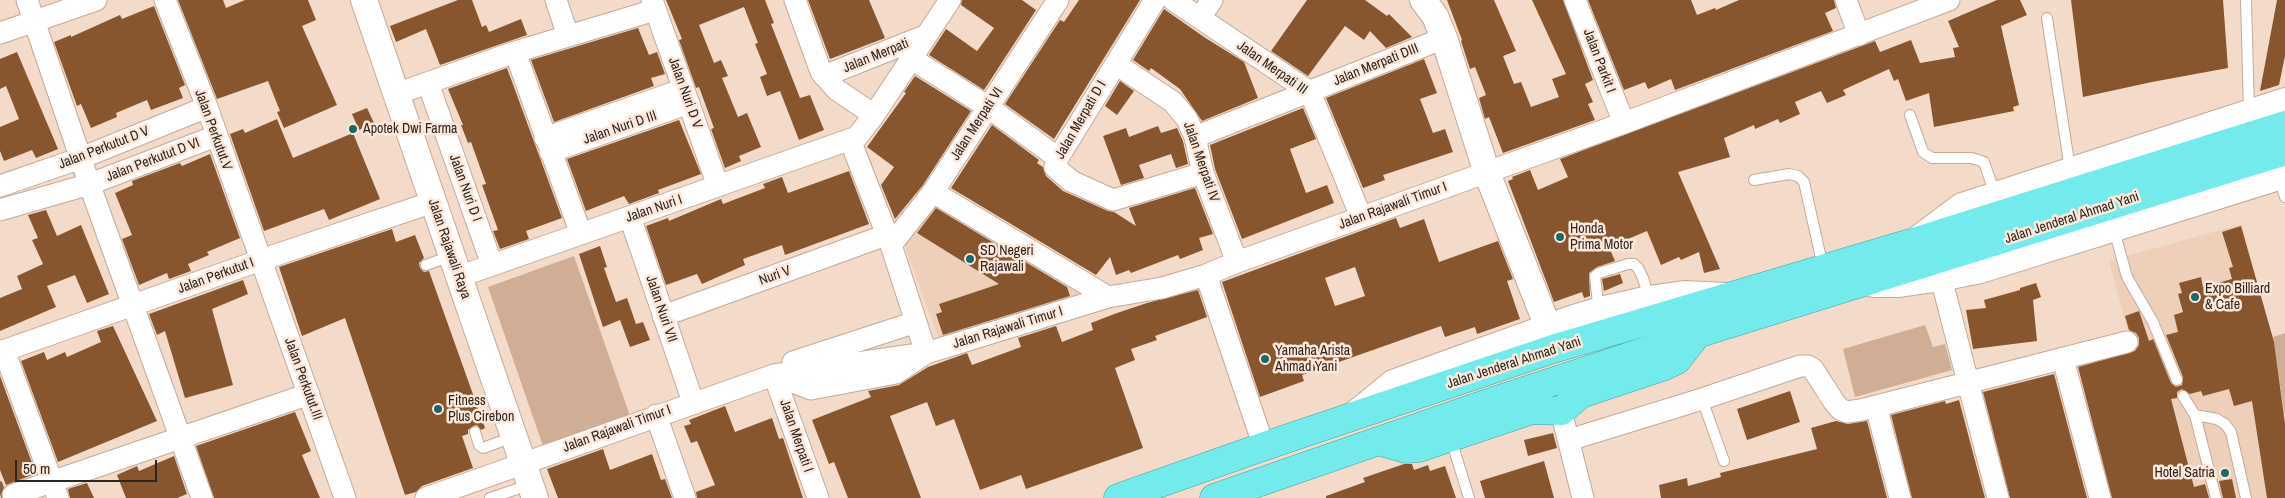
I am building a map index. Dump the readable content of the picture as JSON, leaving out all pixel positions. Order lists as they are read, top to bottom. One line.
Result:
{"streets":{"highway":["Jalan Jenderal Ahmad Yani"],"street":["Jalan Merpati","Jalan Parkit I","Jalan Merpati DIII","Jalan Merpati III","Jalan Nuri D V","Jalan Merpati D I","Jalan Merpati VI","Jalan Perkutut.V","Jalan Perkutut D V","Jalan Perkutut D VI","Jalan Merpati IV","Jalan Nuri D I","Jalan Rajawali Timur I","Jalan Nuri I","Jalan Rajawali Raya","Jalan Perkutut I","Nuri V","Jalan Nuri VII","Jalan Perkutut.III","Jalan Merpati I"]},"crossings":[["Jalan Parkit I","Jalan Rajawali Timur I"],["Jalan Merpati DIII","Jalan Merpati III"],["Jalan Merpati DIII","Jalan Merpati IV"],["Jalan Merpati III","Jalan Rajawali Timur I"],["Jalan Nuri D V","Jalan Nuri I"],["Jalan Merpati D I","Jalan Merpati IV"],["Jalan Merpati VI","Nuri V"],["Jalan Perkutut.V","Jalan Perkutut D V"],["Jalan Perkutut.V","Jalan Perkutut D VI"],["Jalan Perkutut.V","Jalan Perkutut I"],["Jalan Perkutut.V","Jalan Perkutut.III"],["Jalan Perkutut D V","Jalan Perkutut D VI"],["Jalan Merpati IV","Jalan Rajawali Timur I"],["Jalan Nuri D I","Jalan Nuri I"],["Jalan Rajawali Timur I","Jalan Rajawali Raya"],["Jalan Rajawali Timur I","Jalan Nuri VII"],["Jalan Rajawali Timur I","Jalan Merpati I"],["Jalan Nuri I","Jalan Rajawali Raya"],["Jalan Nuri I","Jalan Nuri VII"],["Jalan Rajawali Raya","Jalan Perkutut I"],["Jalan Perkutut I","Jalan Perkutut.III"],["Nuri V","Jalan Nuri VII"]],"places":["Apotek Dwi Farma","Honda Prima Motor","SD Negeri Rajawali","Expo Billiard & Cafe","Yamaha Arista Ahmad Yani","Fitness Plus Cirebon","Hotel Satria"],"scale_bar":"50 m"}
